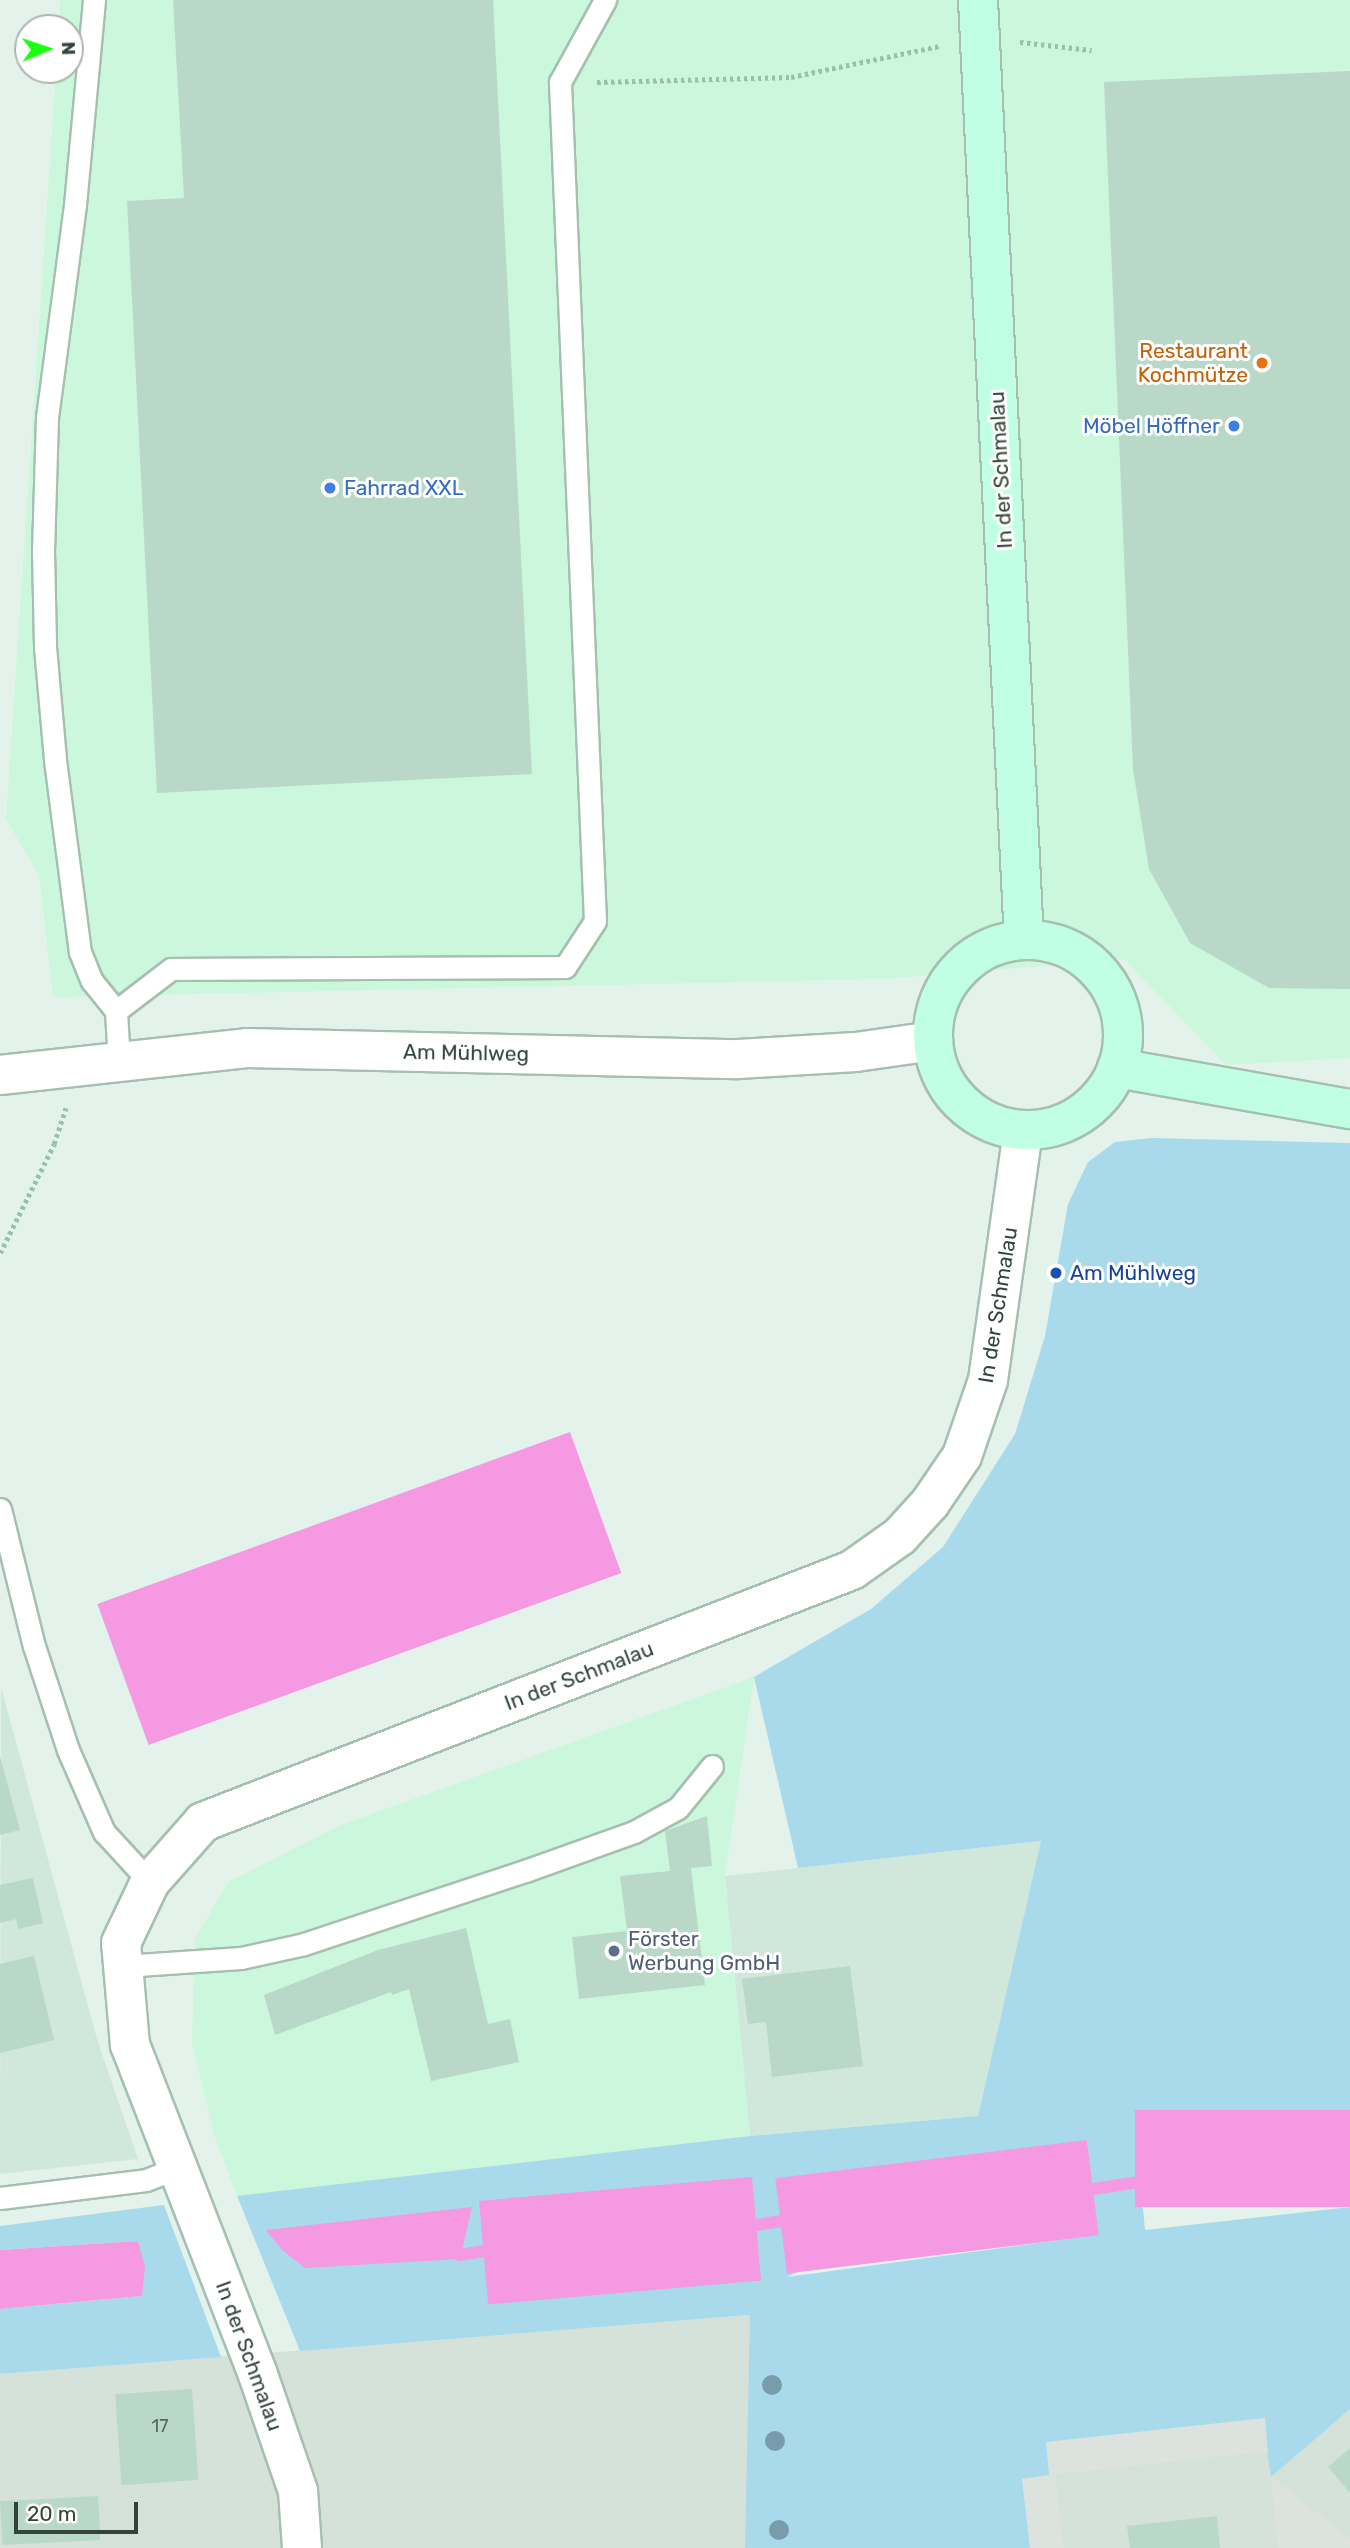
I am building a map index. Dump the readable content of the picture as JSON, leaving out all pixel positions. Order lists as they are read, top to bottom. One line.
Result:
{"streets":{"main road":["In der Schmalau"],"street":["Am Mühlweg"]},"crossings":[["In der Schmalau","Am Mühlweg"]],"places":["Restaurant Kochmütze","Möbel Höffner","Fahrrad XXL","Am Mühlweg","Förster Werbung GmbH"],"house_numbers":["17"],"scale_bar":"20 m","north":"right"}
